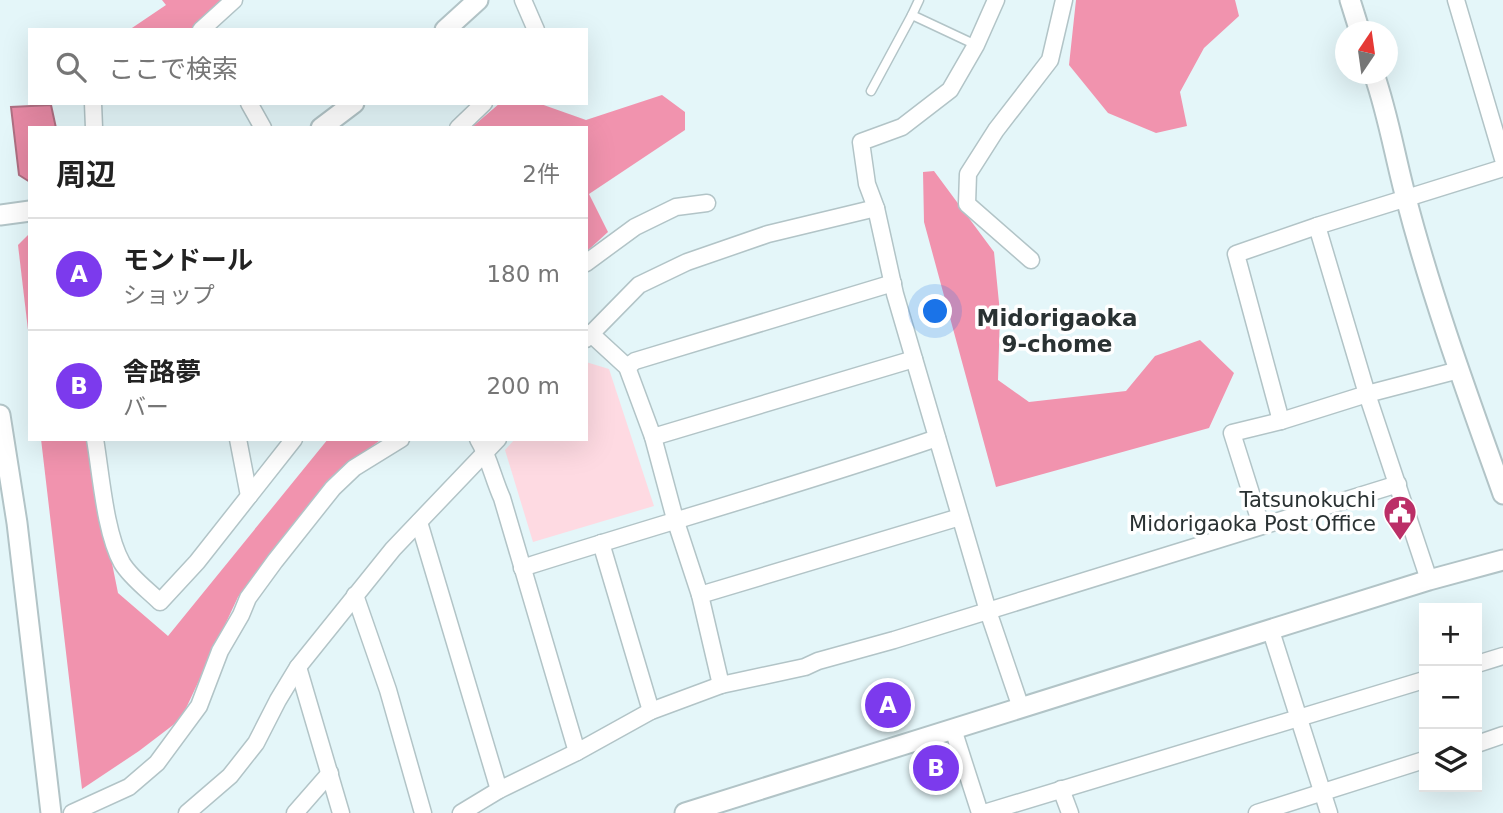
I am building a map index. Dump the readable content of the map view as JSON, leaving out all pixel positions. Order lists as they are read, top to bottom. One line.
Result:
{"districts":["Midorigaoka 9-chome"],"places":{"public building":["Tatsunokuchi Midorigaoka Post Office"]},"north":"top","page":{"search":"ここで検索","heading":["周辺","2件"],"list":[{"mark":"A","name":"モンドール","note":"ショップ","value":"180 m"},{"mark":"B","name":"舎路夢","note":"バー","value":"200 m"}],"map_buttons":["+","−"],"pins":["A","B"]}}
